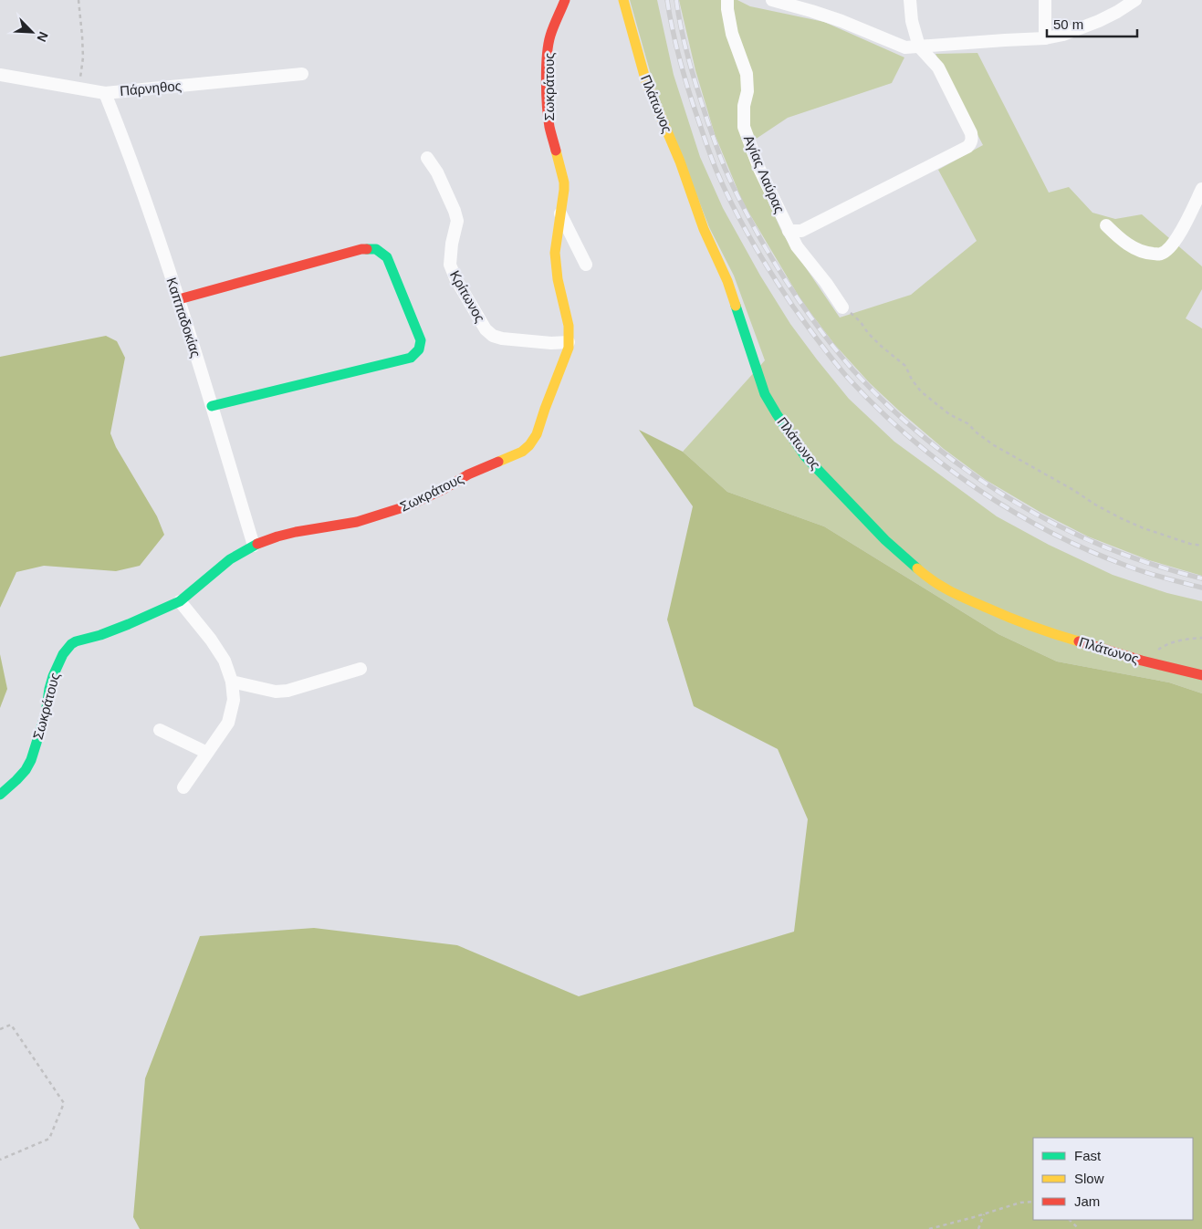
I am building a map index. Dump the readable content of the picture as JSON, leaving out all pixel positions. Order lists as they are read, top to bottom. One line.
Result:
{"streets":{"street":["Σωκράτους","Πάρνηθος","Πλάτωνος","Αγίας Λαύρας","Κρίτωνος","Καππαδοκίας"]},"crossings":[["Σωκράτους","Κρίτωνος"],["Σωκράτους","Καππαδοκίας"],["Πάρνηθος","Καππαδοκίας"]],"legend":["Fast","Slow","Jam"],"scale_bar":"50 m","north":"bottom right"}
